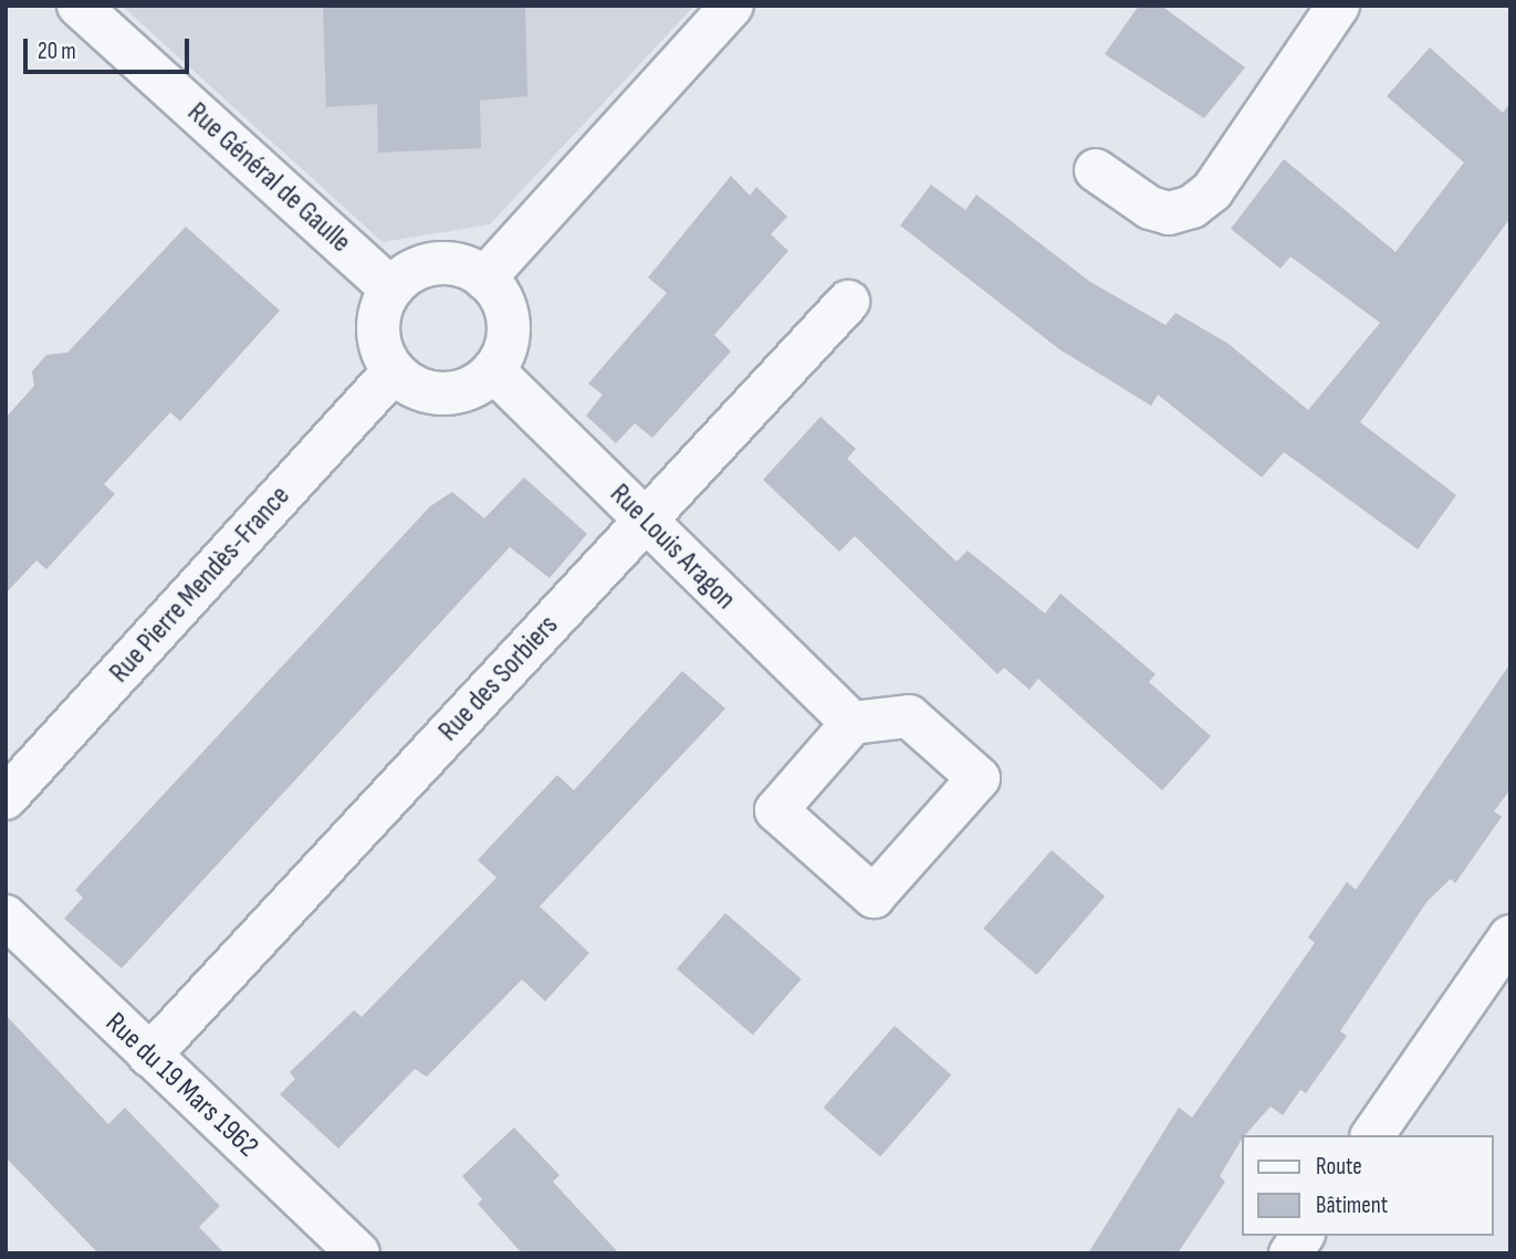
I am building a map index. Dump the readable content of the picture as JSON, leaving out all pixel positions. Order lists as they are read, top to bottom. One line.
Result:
{"streets":{"street":["Rue Général de Gaulle","Rue Louis Aragon","Rue Pierre Mendès-France","Rue des Sorbiers","Rue du 19 Mars 1962"]},"crossings":[["Rue Général de Gaulle","Rue Louis Aragon"],["Rue Général de Gaulle","Rue Pierre Mendès-France"],["Rue Louis Aragon","Rue Pierre Mendès-France"],["Rue Louis Aragon","Rue des Sorbiers"],["Rue des Sorbiers","Rue du 19 Mars 1962"]],"legend":["Route","Bâtiment"],"scale_bar":"20 m"}
